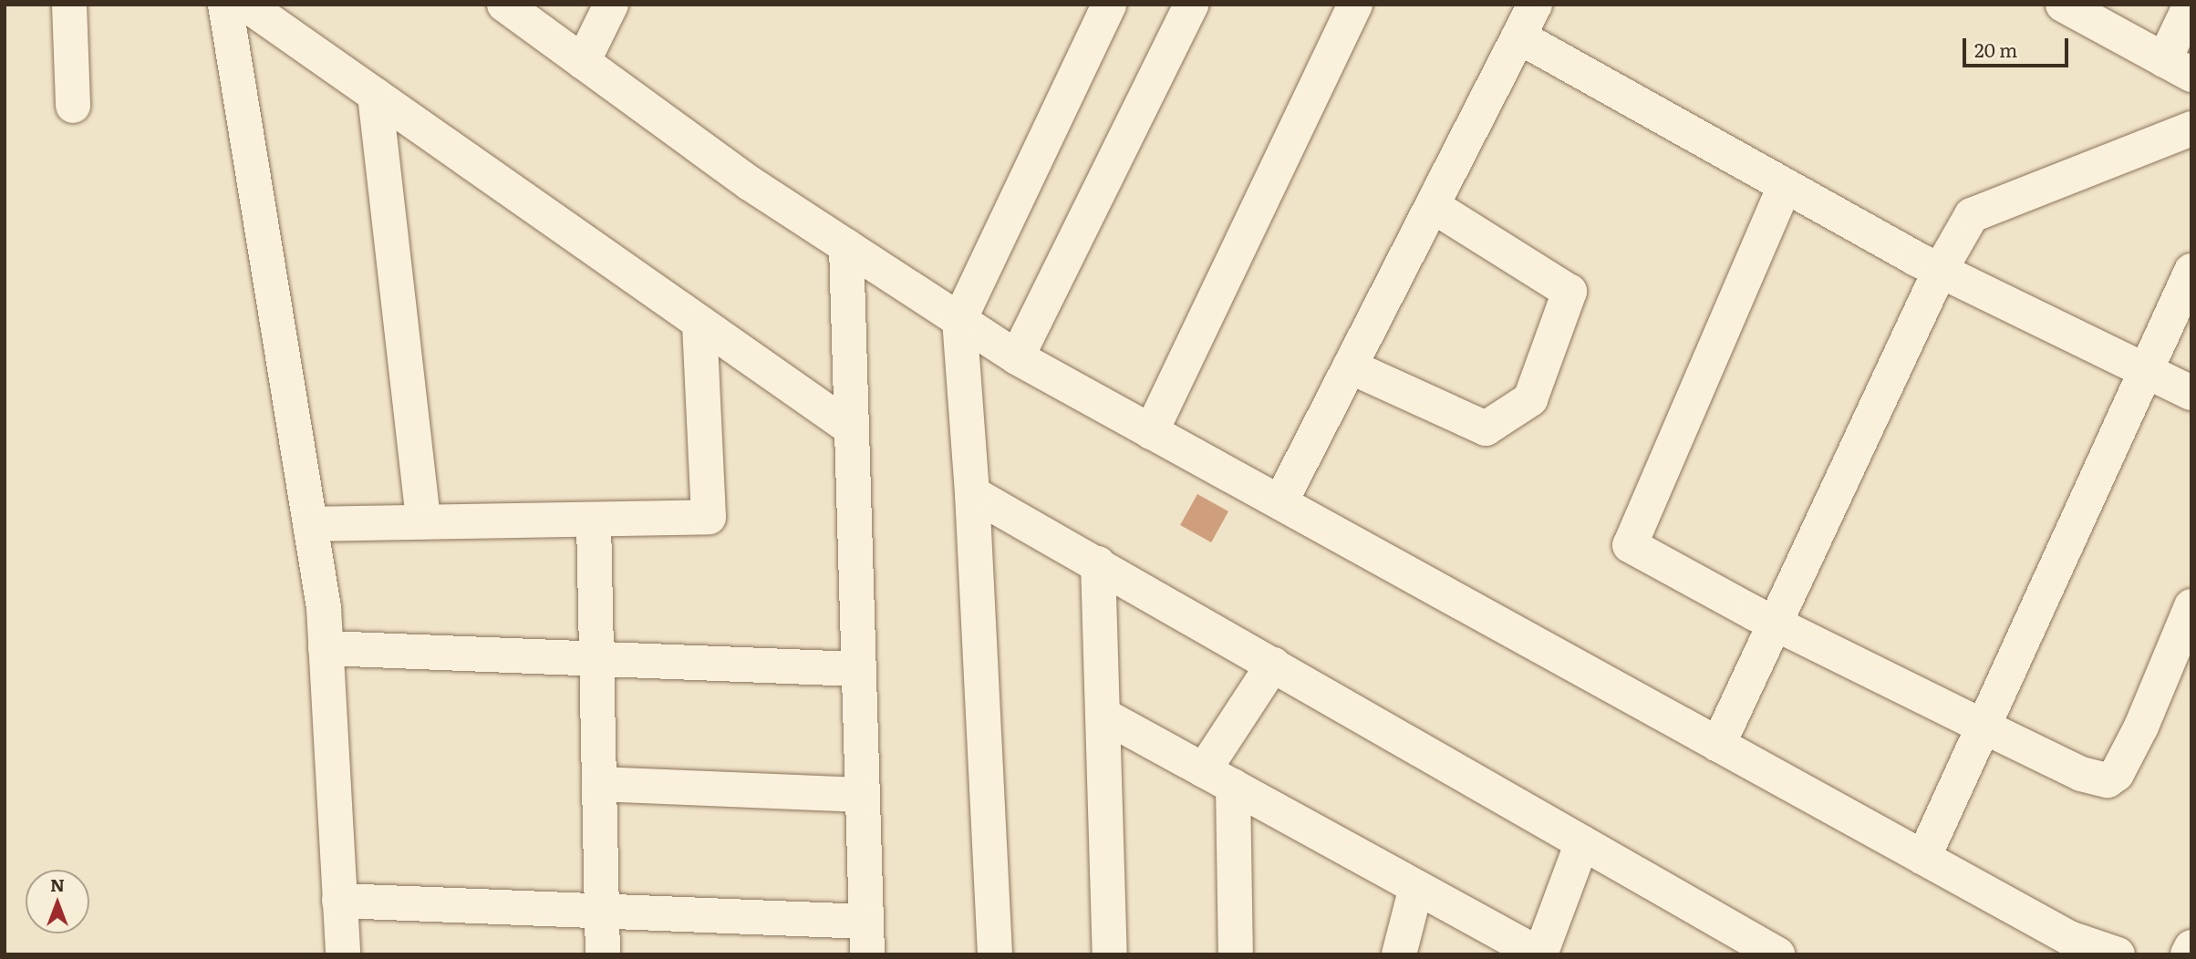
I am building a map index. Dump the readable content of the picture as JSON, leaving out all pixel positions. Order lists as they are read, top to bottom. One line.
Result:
{"scale_bar":"20 m","north":"top"}
